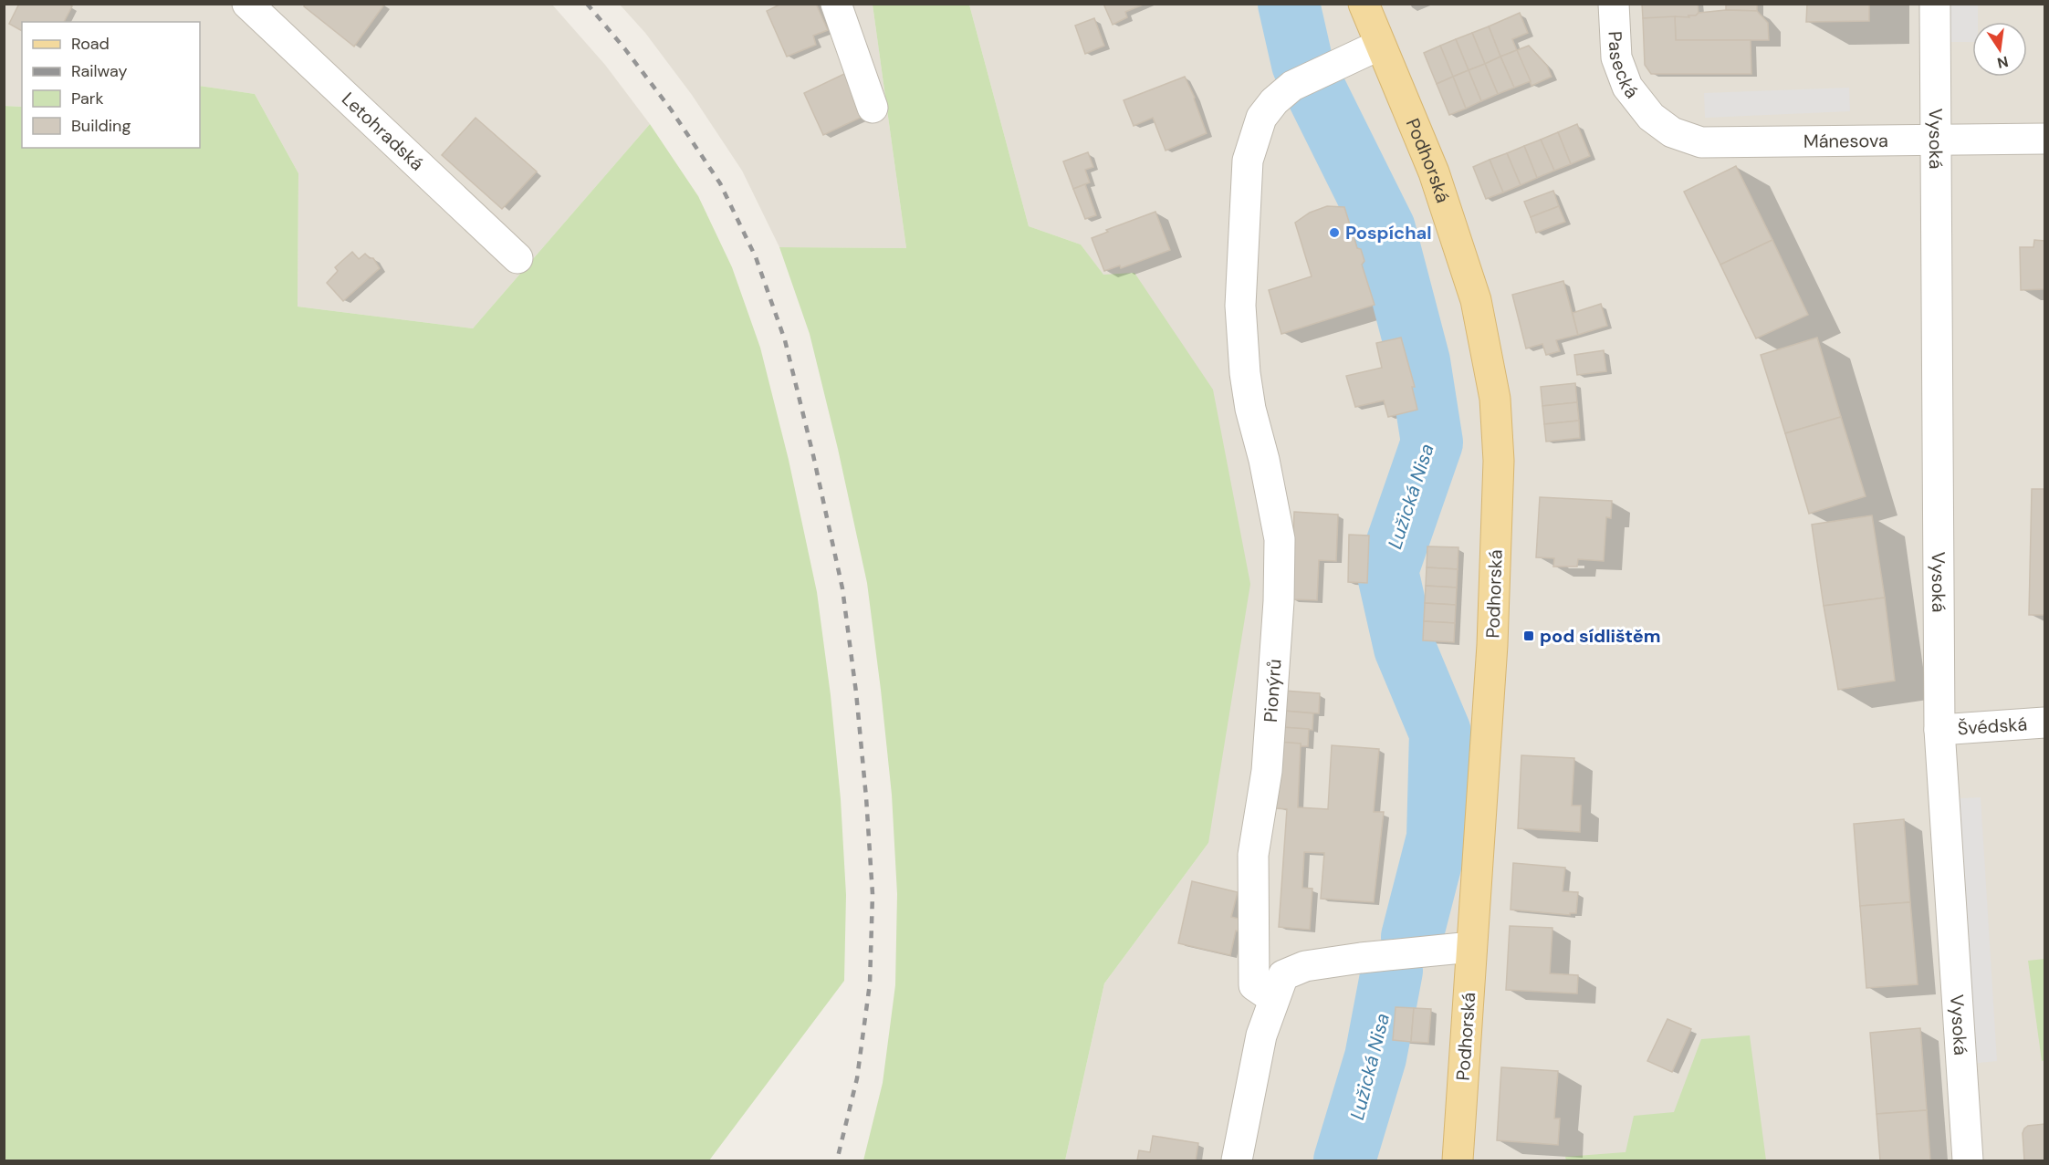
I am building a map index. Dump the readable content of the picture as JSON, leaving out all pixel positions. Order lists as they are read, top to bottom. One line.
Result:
{"streets":{"main road":["Podhorská"],"street":["Pasecká","Letohradská","Mánesova","Vysoká","Pionýrů","Švédská"]},"crossings":[["Pasecká","Mánesova"],["Mánesova","Vysoká"],["Vysoká","Švédská"],["Podhorská","Pionýrů"]],"water":["Lužická Nisa"],"places":{"other":["Pospíchal"],"transit":["pod sídlištěm"]},"legend":["Road","Railway","Park","Building"],"north":"bottom"}
